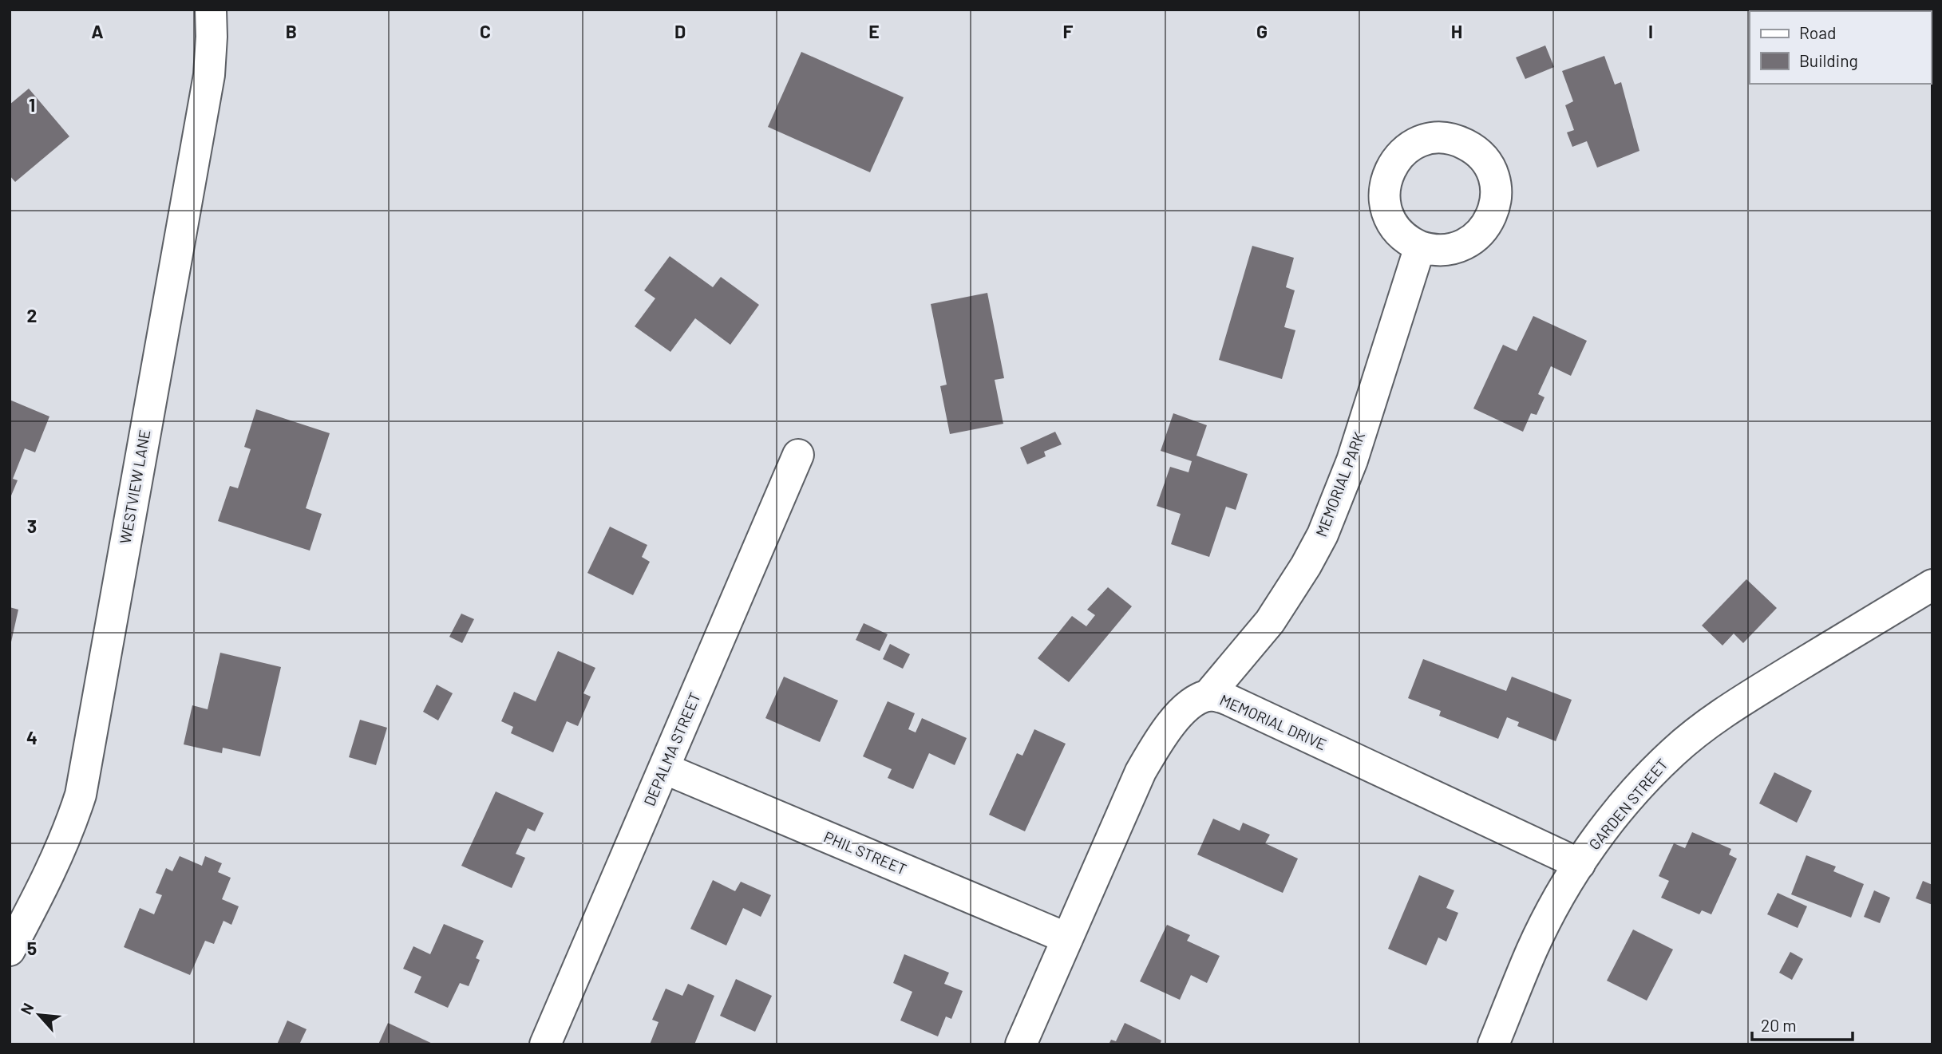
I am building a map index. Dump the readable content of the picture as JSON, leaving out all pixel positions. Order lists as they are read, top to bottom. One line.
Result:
{"streets":{"street":["MEMORIAL PARK","WESTVIEW LANE","MEMORIAL DRIVE","DEPALMA STREET","GARDEN STREET","PHIL STREET"]},"crossings":[["MEMORIAL PARK","MEMORIAL DRIVE"],["MEMORIAL DRIVE","GARDEN STREET"],["MEMORIAL DRIVE","PHIL STREET"],["DEPALMA STREET","PHIL STREET"]],"legend":["Road","Building"],"scale_bar":"20 m","north":"top left","grid":{"columns":["A","B","C","D","E","F","G","H","I"],"rows":["1","2","3","4","5"]}}
